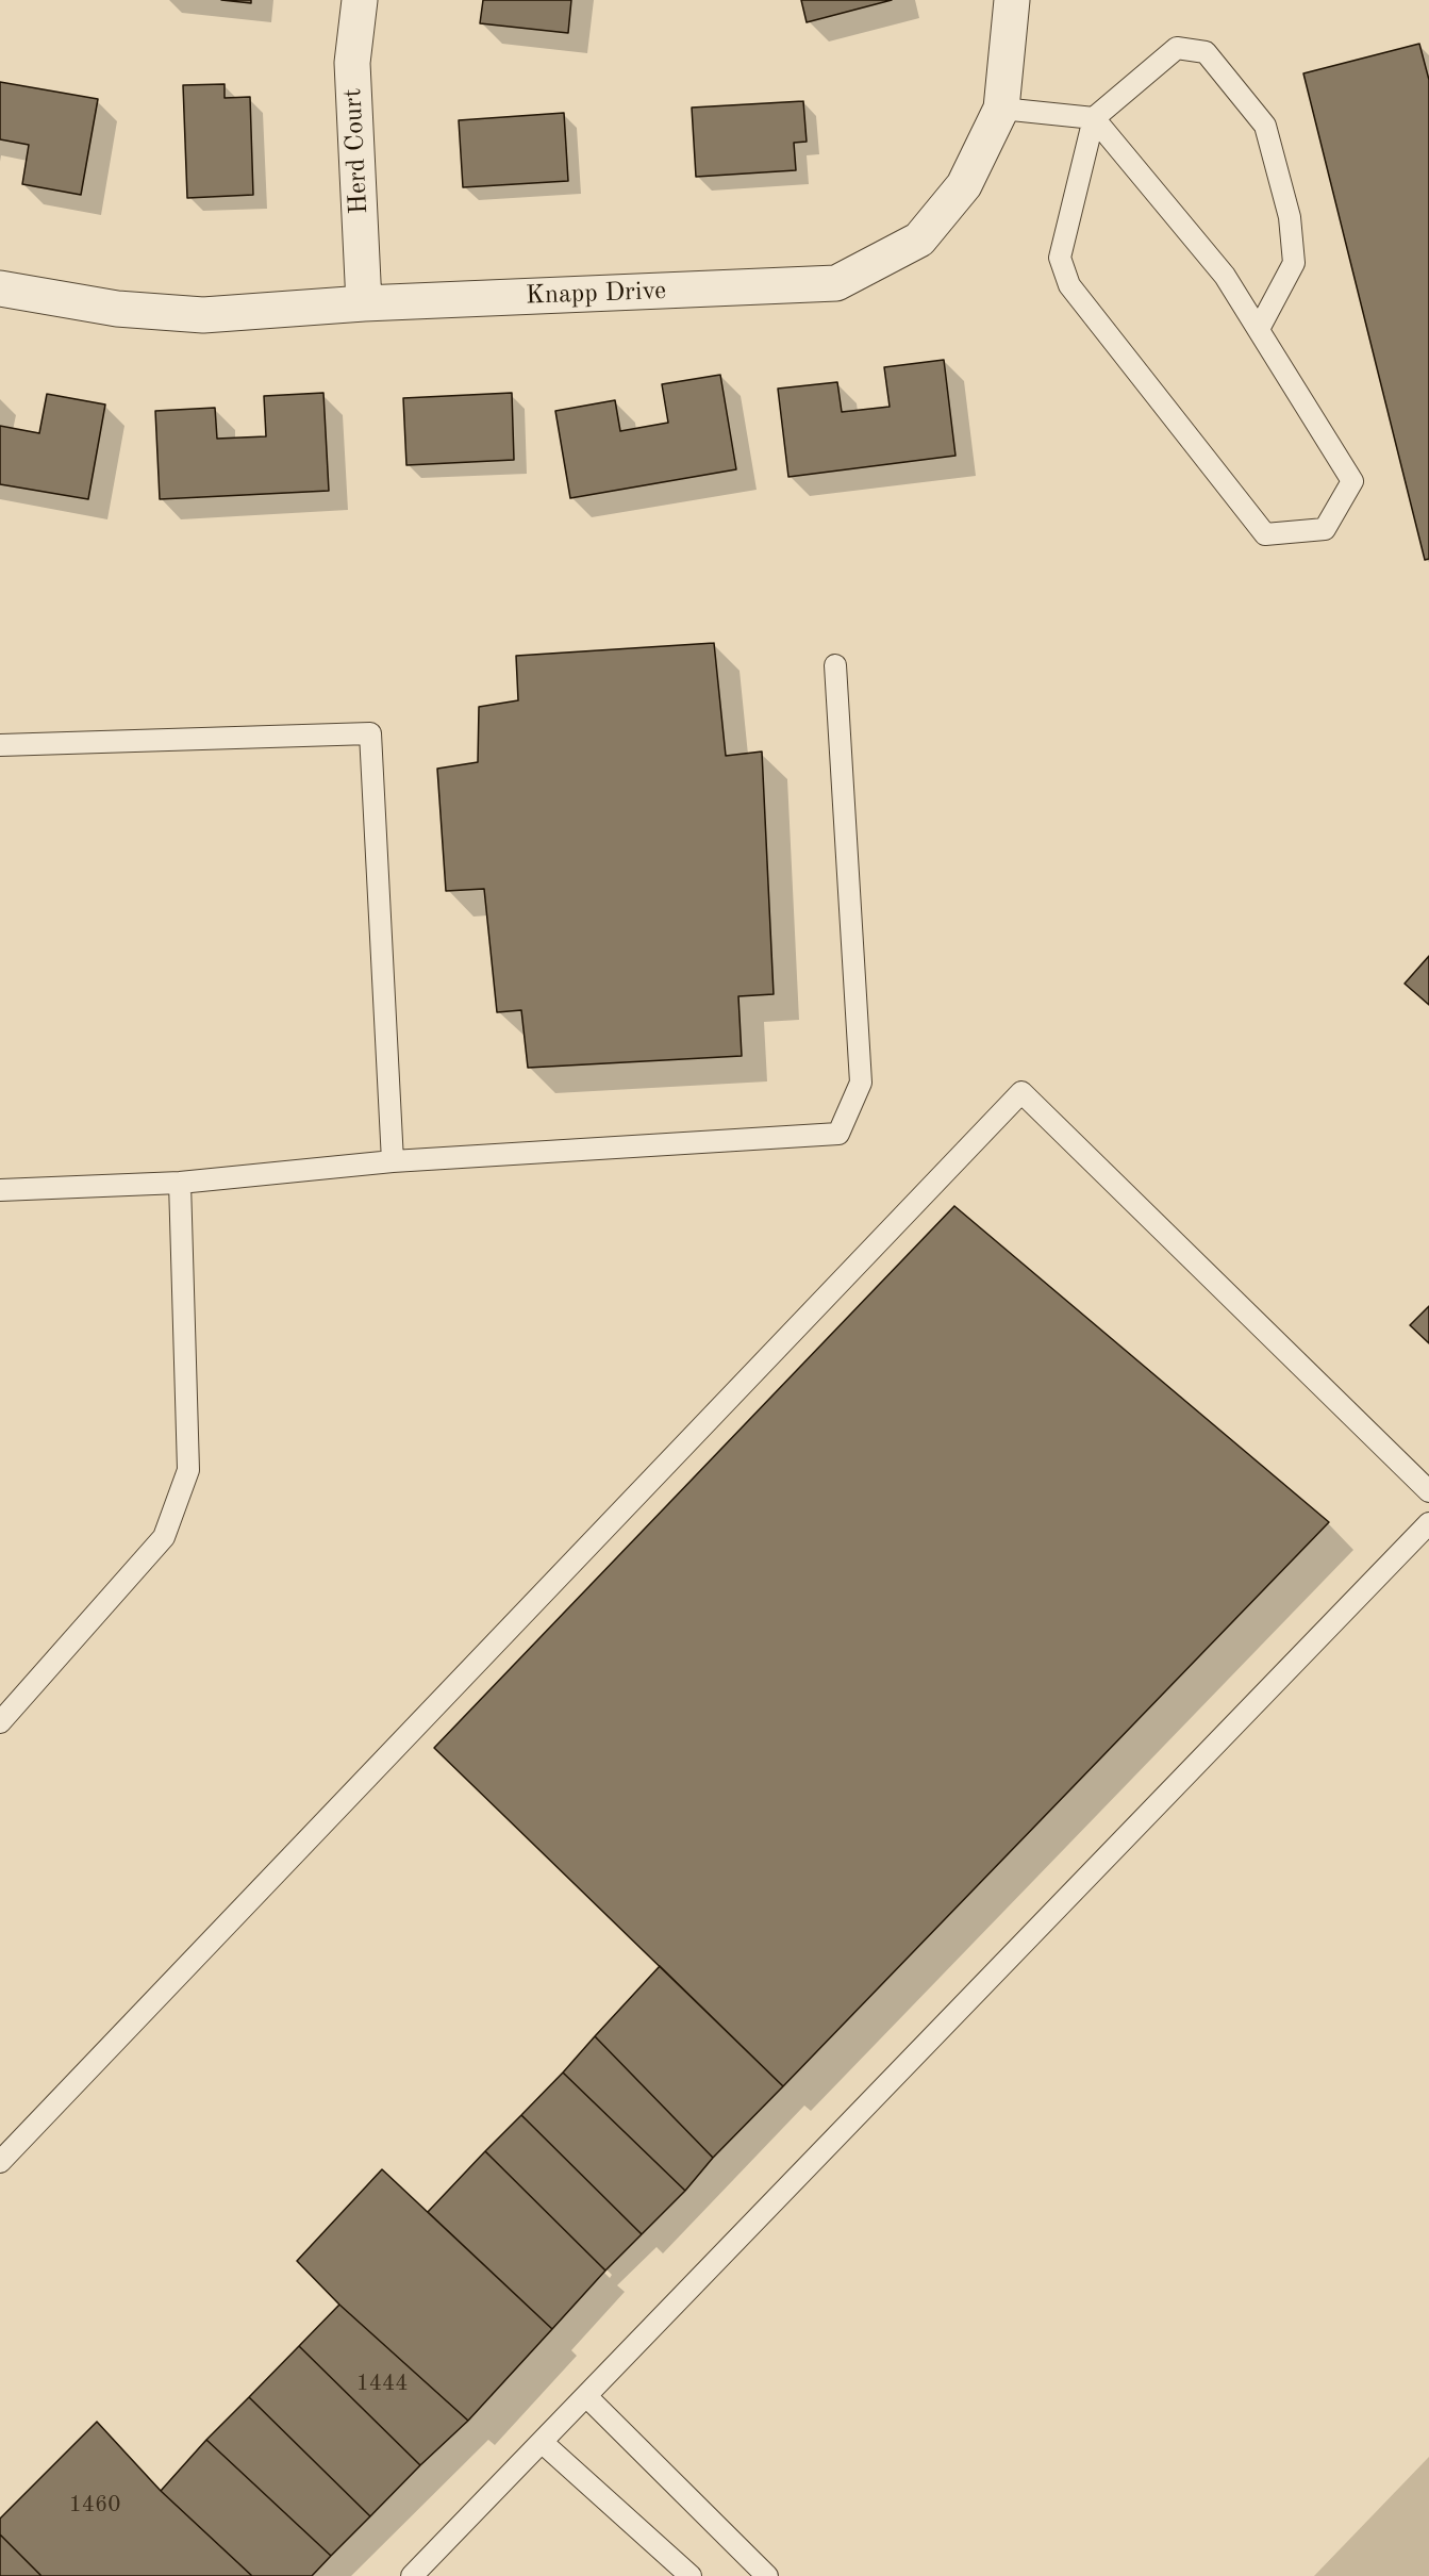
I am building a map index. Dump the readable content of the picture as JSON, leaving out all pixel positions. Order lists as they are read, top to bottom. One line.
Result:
{"streets":{"street":["Herd Court","Knapp Drive"]},"crossings":[["Herd Court","Knapp Drive"]],"house_numbers":["1444","1460"]}
